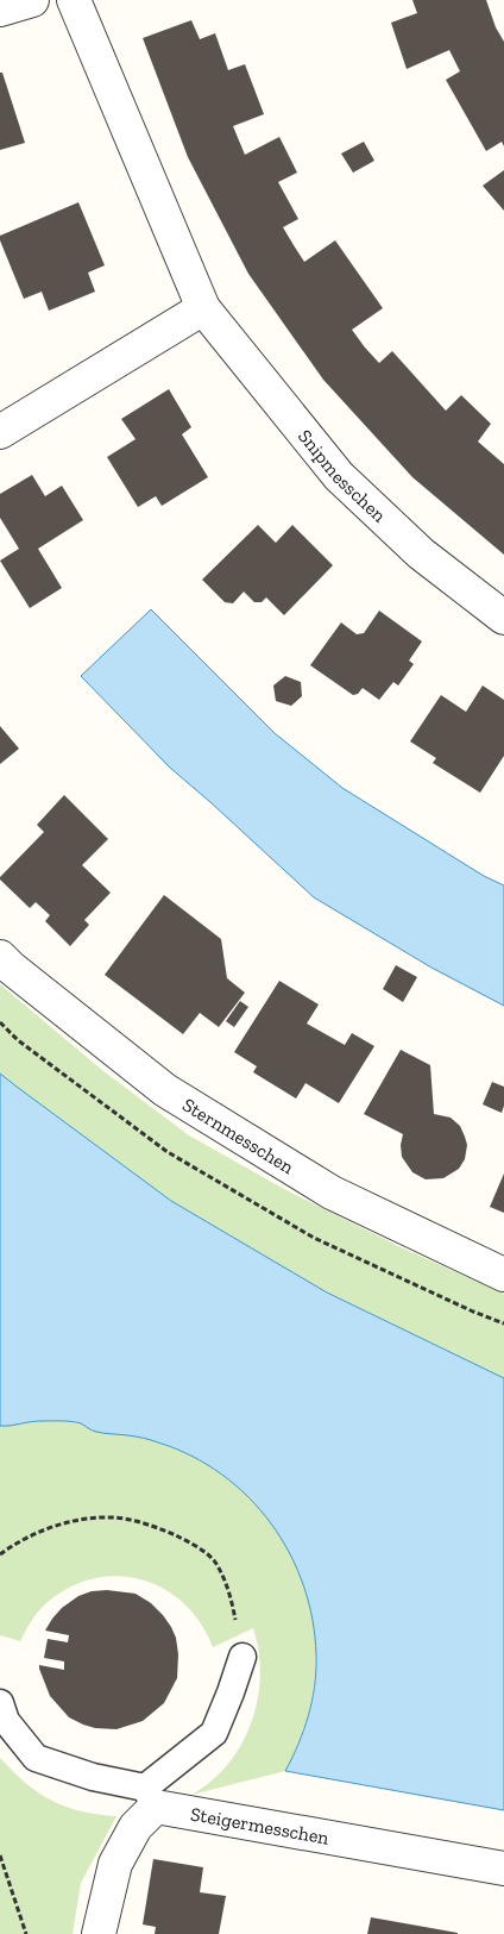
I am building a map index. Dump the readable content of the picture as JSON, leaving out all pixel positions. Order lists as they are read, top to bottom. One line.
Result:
{"streets":{"street":["Snipmesschen","Sternmesschen","Steigermesschen"]}}
